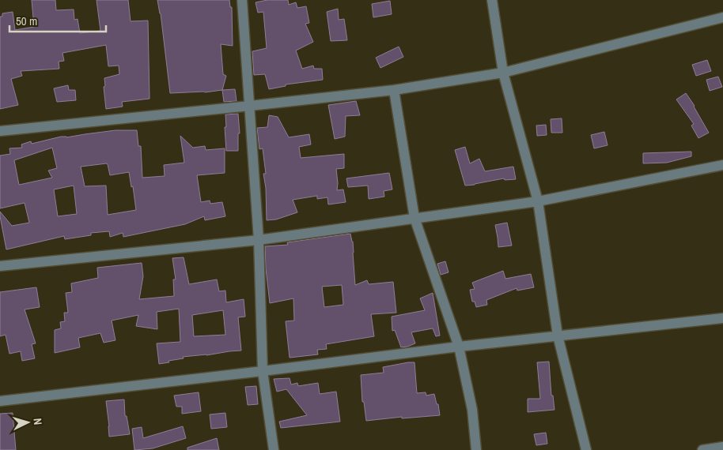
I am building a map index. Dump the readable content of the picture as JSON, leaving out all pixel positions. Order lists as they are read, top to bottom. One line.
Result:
{"scale_bar":"50 m","north":"right"}
